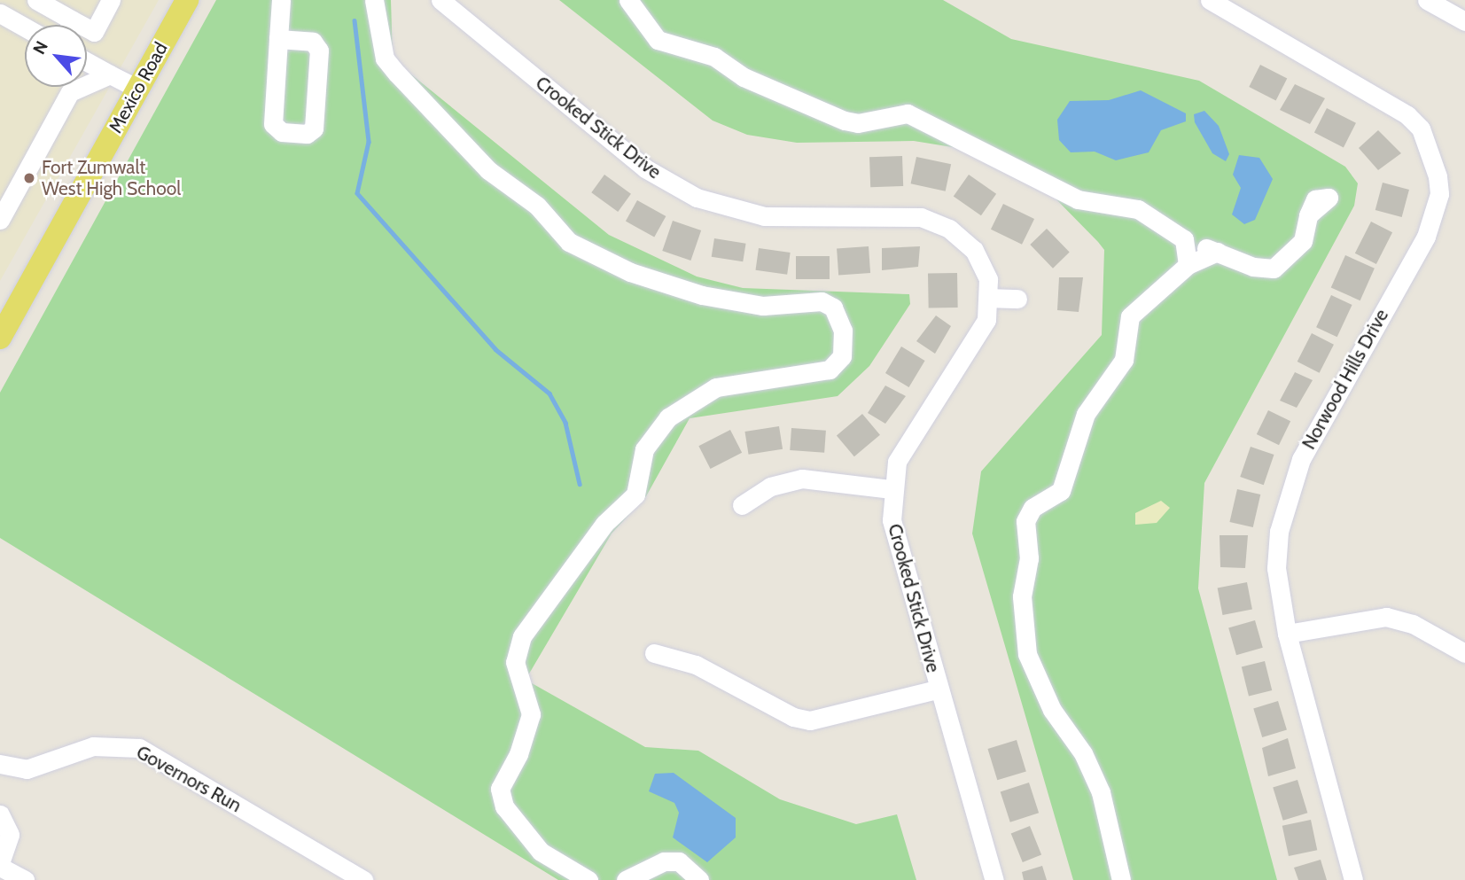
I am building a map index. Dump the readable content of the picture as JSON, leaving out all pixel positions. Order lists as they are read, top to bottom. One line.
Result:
{"streets":{"main road":["Mexico Road"],"street":["Crooked Stick Drive","Norwood Hills Drive","Governors Run"]},"places":["Fort Zumwalt West High School"],"north":"top left"}
